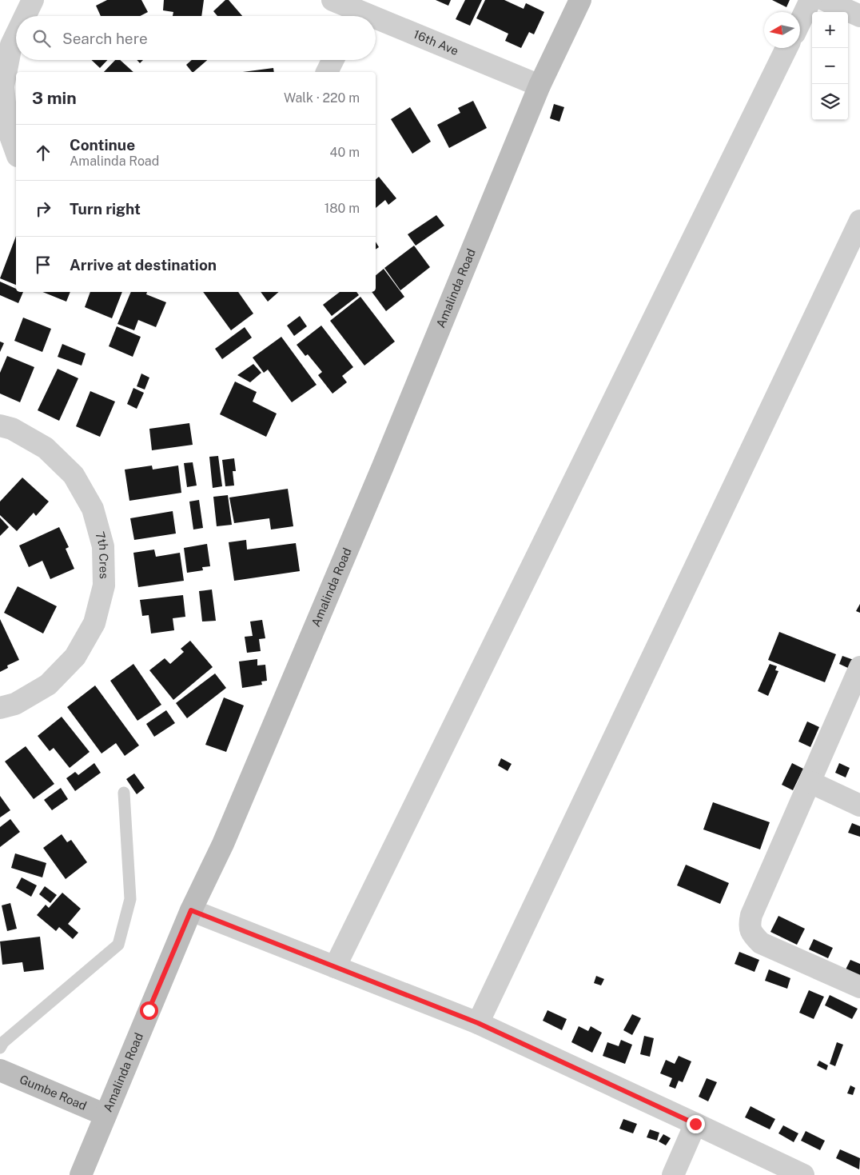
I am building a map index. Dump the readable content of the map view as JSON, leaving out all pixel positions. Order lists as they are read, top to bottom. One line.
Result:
{"streets":{"street":["16th Ave","Amalinda Road","7th Cres","Gumbe Road"]},"crossings":[["16th Ave","Amalinda Road"],["Amalinda Road","Gumbe Road"]],"north":"left","page":{"map_buttons":["+","−"],"search":"Search here","heading":["3 min","Walk · 220 m"],"list":[["Continue","Amalinda Road","40 m"],["Turn right","180 m"],"Arrive at destination"]}}
